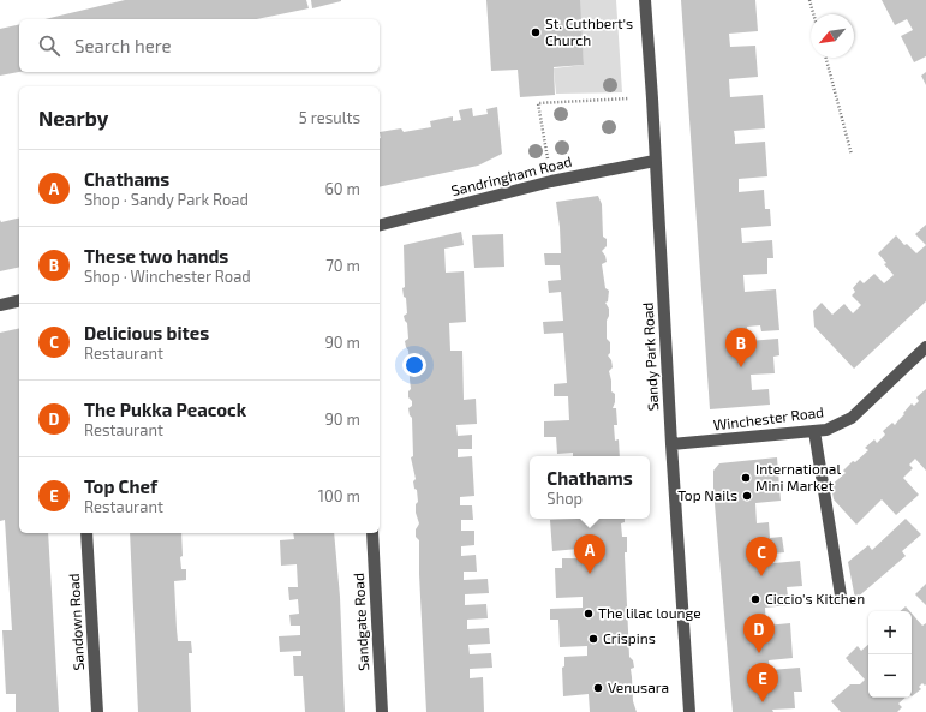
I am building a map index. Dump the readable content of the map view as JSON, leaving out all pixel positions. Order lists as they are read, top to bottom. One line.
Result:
{"streets":{"street":["Sandringham Road","Sandy Park Road","Winchester Road","Sandown Road","Sandgate Road"]},"crossings":[["Sandringham Road","Sandy Park Road"],["Sandy Park Road","Winchester Road"]],"places":["St. Cuthbert's Church","International Mini Market","Top Nails","Ciccio's Kitchen","The lilac lounge","Crispins","Venusara"],"north":"bottom left","page":{"search":"Search here","heading":["Nearby","5 results"],"list":[{"mark":"A","name":"Chathams","note":"Shop · Sandy Park Road","value":"60 m"},{"mark":"B","name":"These two hands","note":"Shop · Winchester Road","value":"70 m"},{"mark":"C","name":"Delicious bites","note":"Restaurant","value":"90 m"},{"mark":"D","name":"The Pukka Peacock","note":"Restaurant","value":"90 m"},{"mark":"E","name":"Top Chef","note":"Restaurant","value":"100 m"}],"pins":["B","A","C","D","E"],"popup":["Chathams","Shop"],"map_buttons":["+","−"]}}
